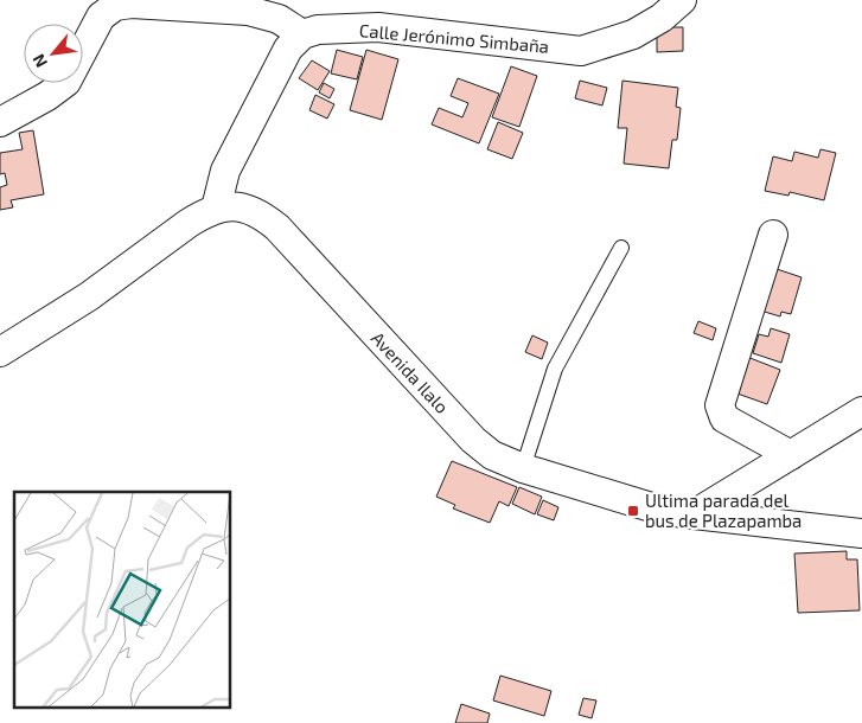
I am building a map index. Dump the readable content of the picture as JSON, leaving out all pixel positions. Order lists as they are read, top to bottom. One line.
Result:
{"streets":{"street":["Calle Jerónimo Simbaña","Avenida Ilalo"]},"places":{"transit":["Ultima parada del bus de Plazapamba"]},"north":"bottom left"}
